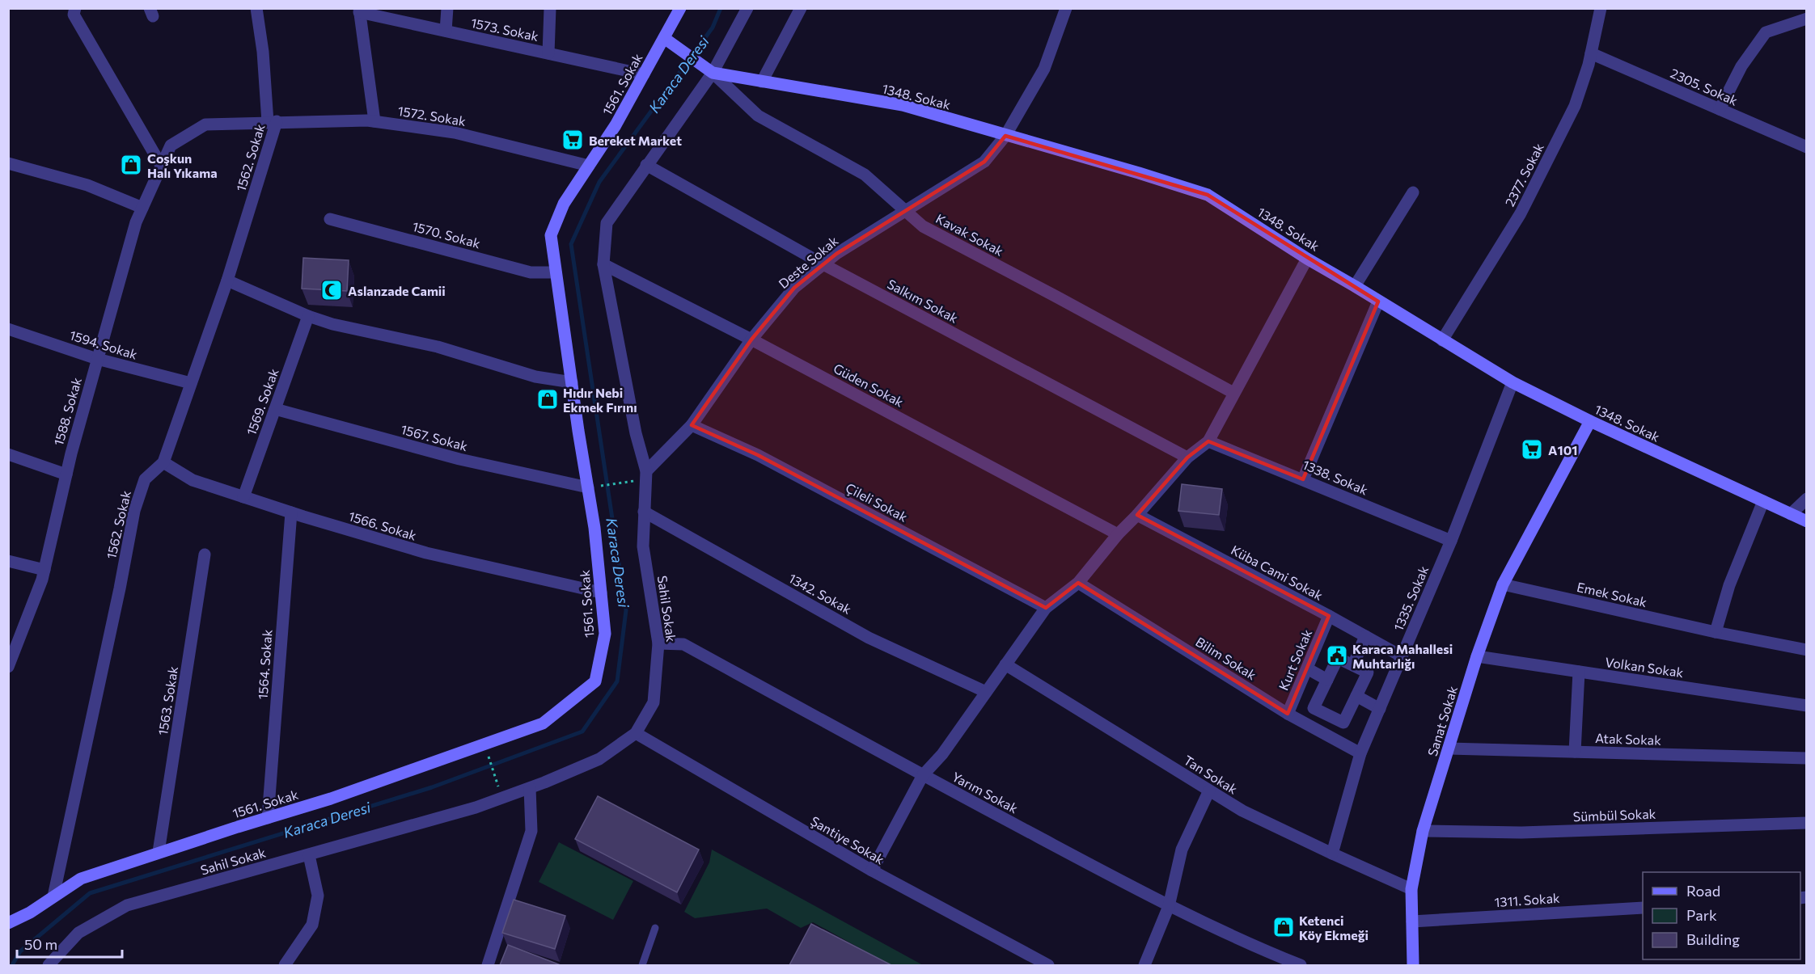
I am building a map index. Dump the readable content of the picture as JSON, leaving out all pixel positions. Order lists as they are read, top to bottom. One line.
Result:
{"streets":{"street":["1573. Sokak","1561. Sokak","2305. Sokak","1348. Sokak","1572. Sokak","1562. Sokak","2377. Sokak","1570. Sokak","Kavak Sokak","Deste Sokak","Salkım Sokak","1594. Sokak","Güden Sokak","1569. Sokak","1588. Sokak","1567. Sokak","1338. Sokak","Çileli Sokak","1566. Sokak","Küba Cami Sokak","1342. Sokak","Emek Sokak","1335. Sokak","Sahil Sokak","Bilim Sokak","Kurt Sokak","1564. Sokak","Volkan Sokak","1563. Sokak","Sanat Sokak","Atak Sokak","Tan Sokak","Yarım Sokak","Sümbül Sokak","Şantiye Sokak","1311. Sokak"]},"crossings":[["1573. Sokak","1561. Sokak"],["1561. Sokak","1572. Sokak"],["1561. Sokak","1562. Sokak"],["1561. Sokak","1570. Sokak"],["1561. Sokak","1567. Sokak"],["1561. Sokak","1566. Sokak"],["1561. Sokak","1564. Sokak"],["1561. Sokak","1563. Sokak"],["2305. Sokak","2377. Sokak"],["1348. Sokak","2377. Sokak"],["1348. Sokak","Kavak Sokak"],["1348. Sokak","Deste Sokak"],["1348. Sokak","1335. Sokak"],["1348. Sokak","Sahil Sokak"],["1348. Sokak","Sanat Sokak"],["1572. Sokak","1562. Sokak"],["1572. Sokak","1588. Sokak"],["1562. Sokak","1594. Sokak"],["1562. Sokak","1588. Sokak"],["1562. Sokak","1566. Sokak"],["Kavak Sokak","Deste Sokak"],["Kavak Sokak","Sahil Sokak"],["Deste Sokak","Salkım Sokak"],["Deste Sokak","Güden Sokak"],["Deste Sokak","Çileli Sokak"],["Deste Sokak","Sahil Sokak"],["Salkım Sokak","Sahil Sokak"],["1594. Sokak","1588. Sokak"],["Güden Sokak","Sahil Sokak"],["1569. Sokak","1567. Sokak"],["1569. Sokak","1566. Sokak"],["1338. Sokak","1335. Sokak"],["1566. Sokak","1564. Sokak"],["Küba Cami Sokak","1335. Sokak"],["Küba Cami Sokak","Kurt Sokak"],["1342. Sokak","Sahil Sokak"],["Emek Sokak","Sanat Sokak"],["1335. Sokak","Bilim Sokak"],["1335. Sokak","Tan Sokak"],["Sahil Sokak","Yarım Sokak"],["Sahil Sokak","Şantiye Sokak"],["Bilim Sokak","Kurt Sokak"],["Volkan Sokak","Sanat Sokak"],["Sanat Sokak","Atak Sokak"],["Sanat Sokak","Tan Sokak"],["Sanat Sokak","Sümbül Sokak"],["Sanat Sokak","1311. Sokak"]],"water":["Karaca Deresi"],"places":{"supermarket":["Bereket Market","A101"],"shop":["Coşkun Halı Yıkama","Hıdır Nebi Ekmek Fırını","Ketenci Köy Ekmeği"],"mosque":["Aslanzade Camii"],"public building":["Karaca Mahallesi Muhtarlığı"]},"legend":["Road","Park","Building"],"scale_bar":"50 m"}
